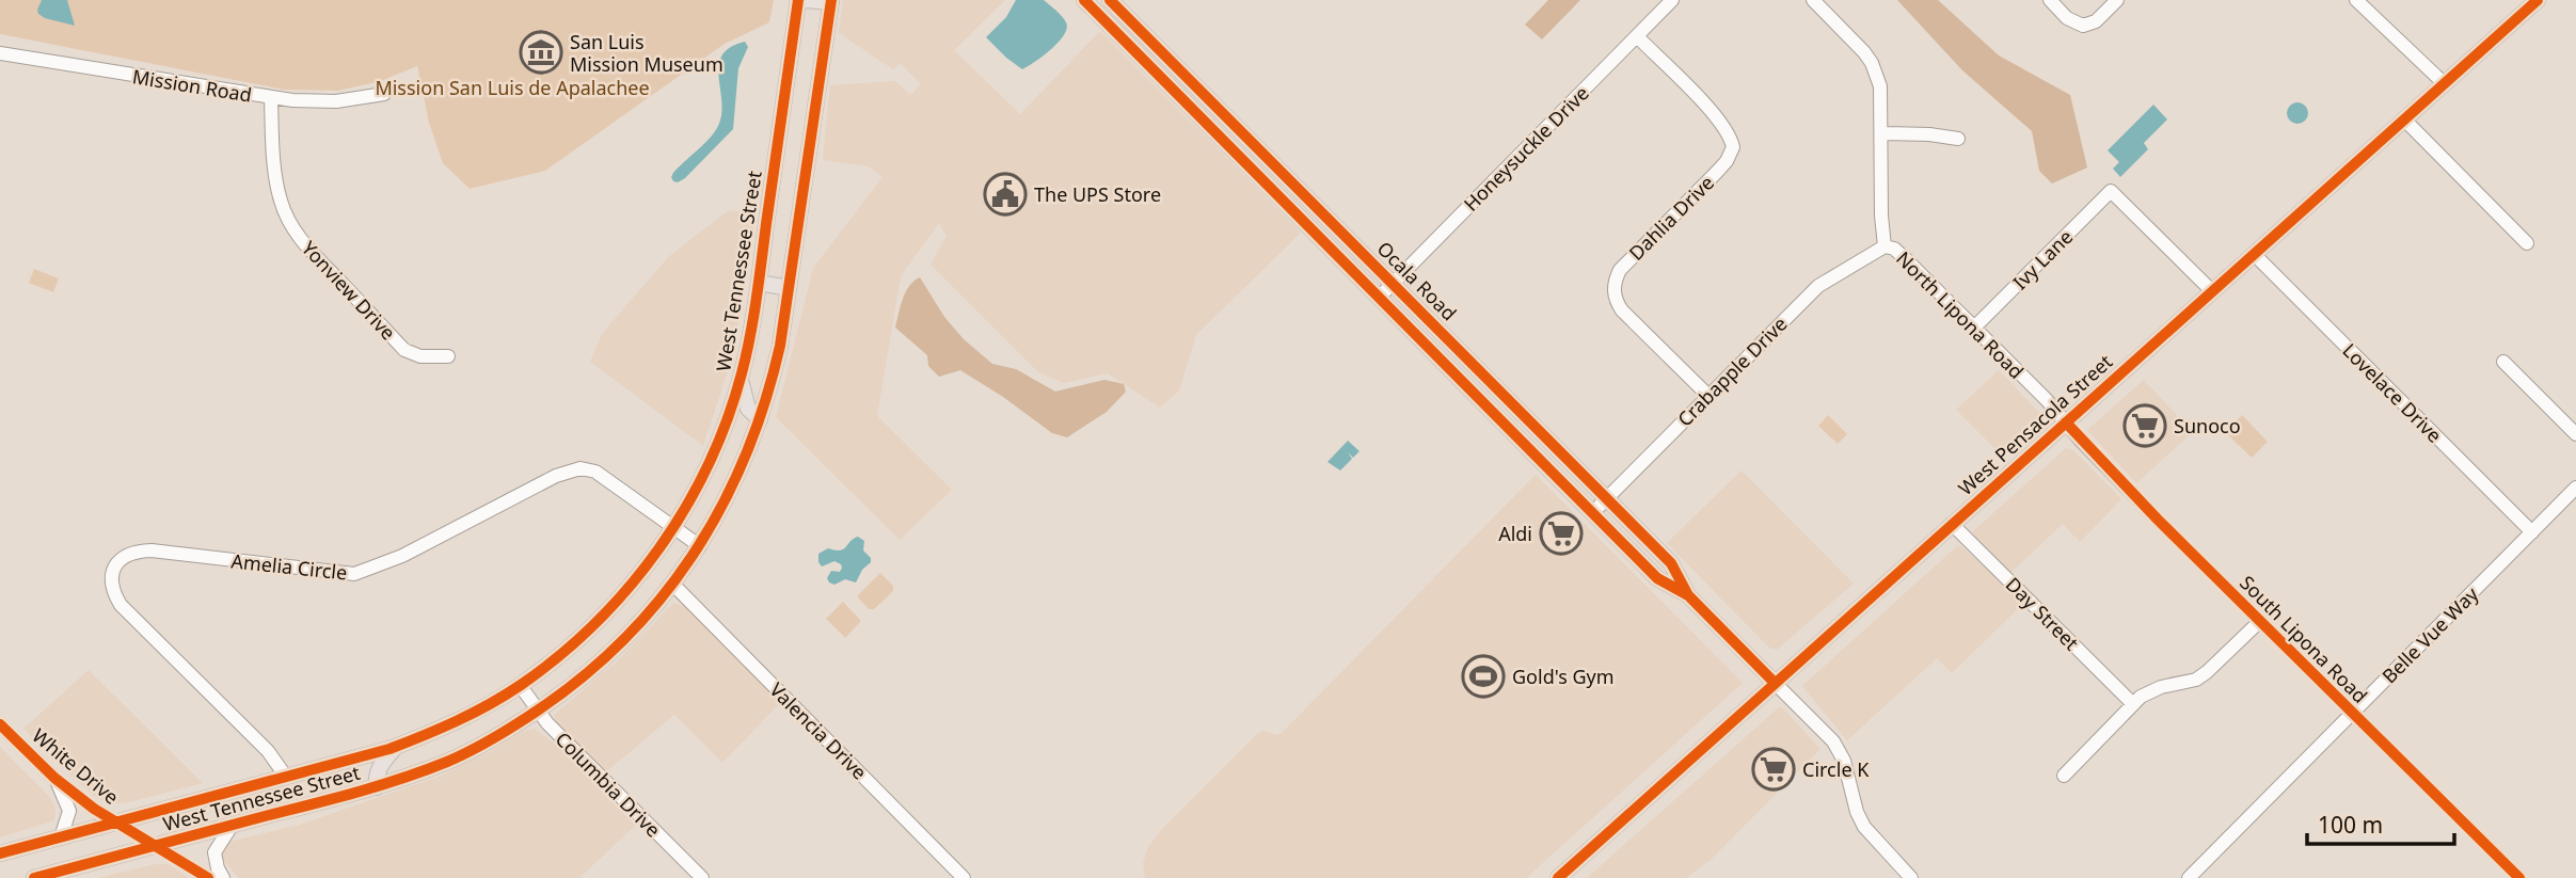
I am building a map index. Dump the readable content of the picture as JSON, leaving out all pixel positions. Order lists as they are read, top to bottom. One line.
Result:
{"streets":{"main road":["West Tennessee Street","Ocala Road","West Pensacola Street"],"street":["Mission Road","Honeysuckle Drive","Dahlia Drive","Ivy Lane","Yonview Drive","North Lipona Road","Crabapple Drive","Lovelace Drive","Amelia Circle","Day Street","Belle Vue Way","South Lipona Road","Valencia Drive","White Drive","Columbia Drive"]},"crossings":[["Mission Road","Yonview Drive"],["Honeysuckle Drive","Dahlia Drive"],["Honeysuckle Drive","Ocala Road"],["Dahlia Drive","Crabapple Drive"],["Ivy Lane","North Lipona Road"],["Ivy Lane","West Pensacola Street"],["West Tennessee Street","Amelia Circle"],["West Tennessee Street","Valencia Drive"],["West Tennessee Street","White Drive"],["West Tennessee Street","Columbia Drive"],["Ocala Road","Crabapple Drive"],["Ocala Road","West Pensacola Street"],["North Lipona Road","Crabapple Drive"],["North Lipona Road","West Pensacola Street"],["North Lipona Road","South Lipona Road"],["Lovelace Drive","West Pensacola Street"],["Lovelace Drive","Belle Vue Way"],["West Pensacola Street","Day Street"],["West Pensacola Street","South Lipona Road"],["Belle Vue Way","South Lipona Road"]],"parks":["Mission San Luis de Apalachee"],"places":{"museum":["San Luis Mission Museum"],"public building":["The UPS Store"],"supermarket":["Sunoco","Aldi","Circle K"],"sports":["Gold's Gym"]},"scale_bar":"100 m"}
